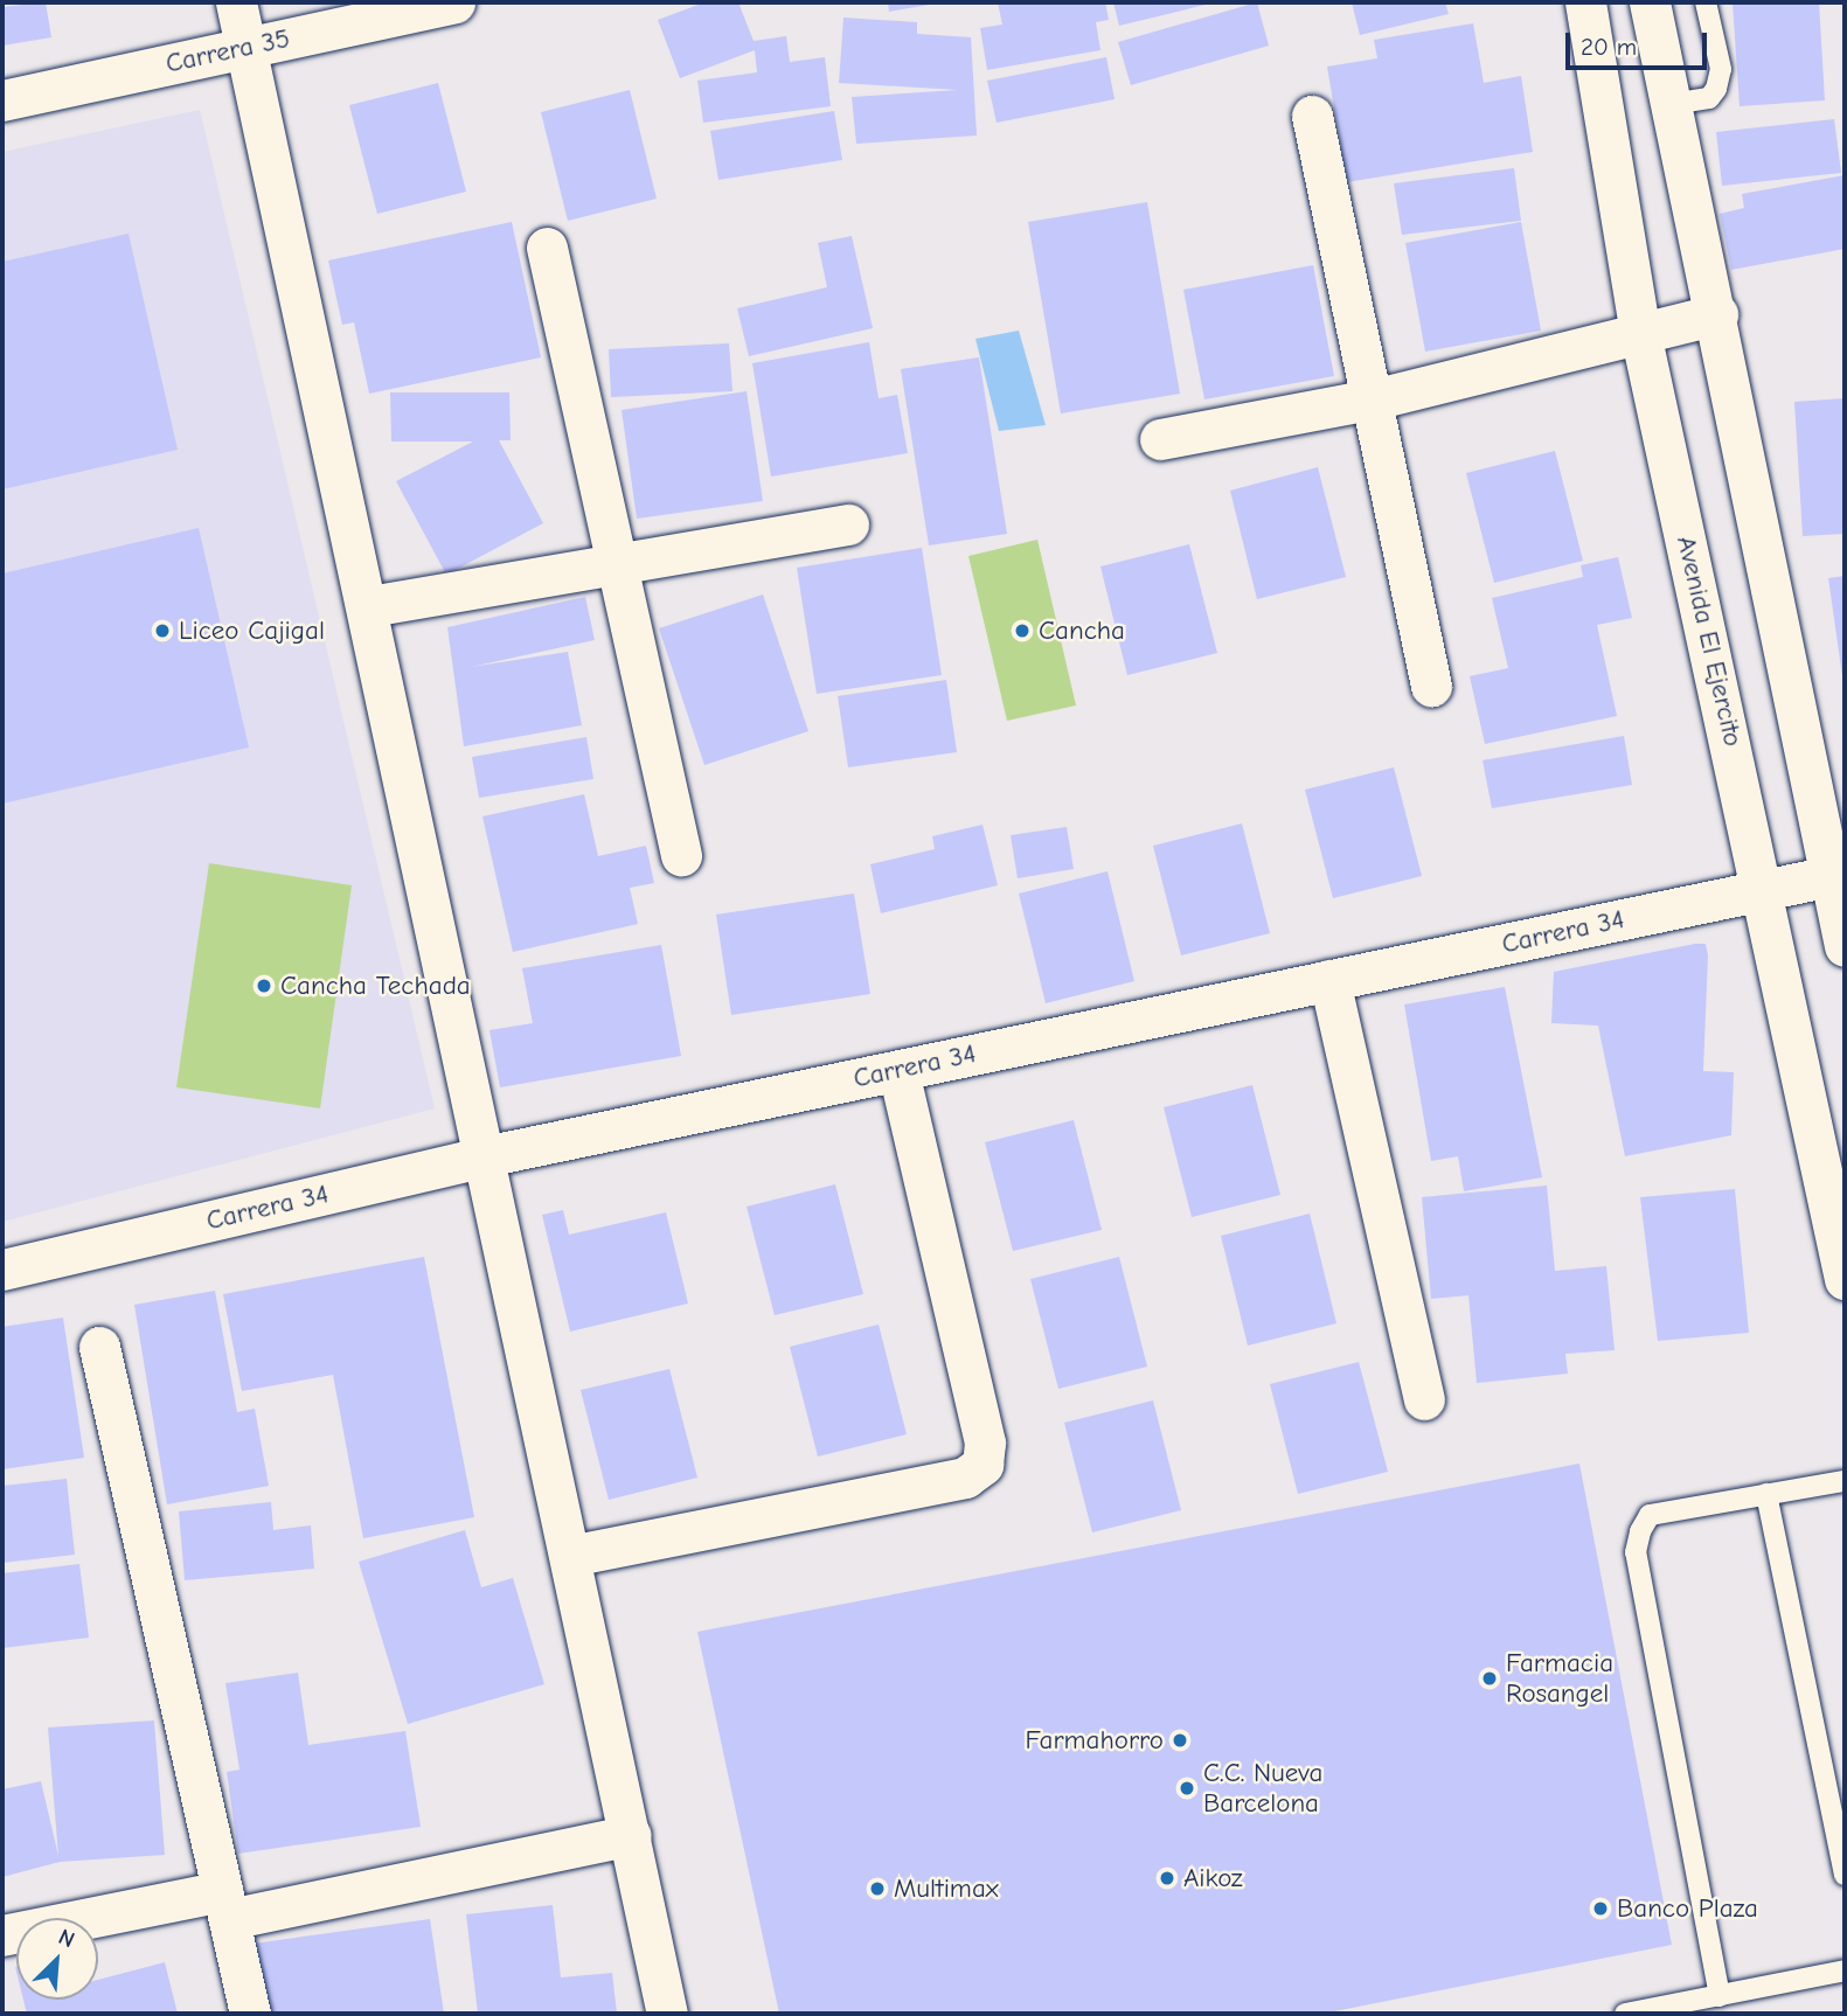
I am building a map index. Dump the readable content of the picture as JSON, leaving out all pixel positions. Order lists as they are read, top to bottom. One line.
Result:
{"streets":{"street":["Carrera 35","Avenida El Ejercito","Carrera 34"]},"crossings":[["Avenida El Ejercito","Carrera 34"]],"places":["Liceo Cajigal","Cancha","Cancha Techada","Farmacia Rosangel","Farmahorro","C.C. Nueva Barcelona","Aikoz","Multimax","Banco Plaza"],"scale_bar":"20 m","north":"top right"}
